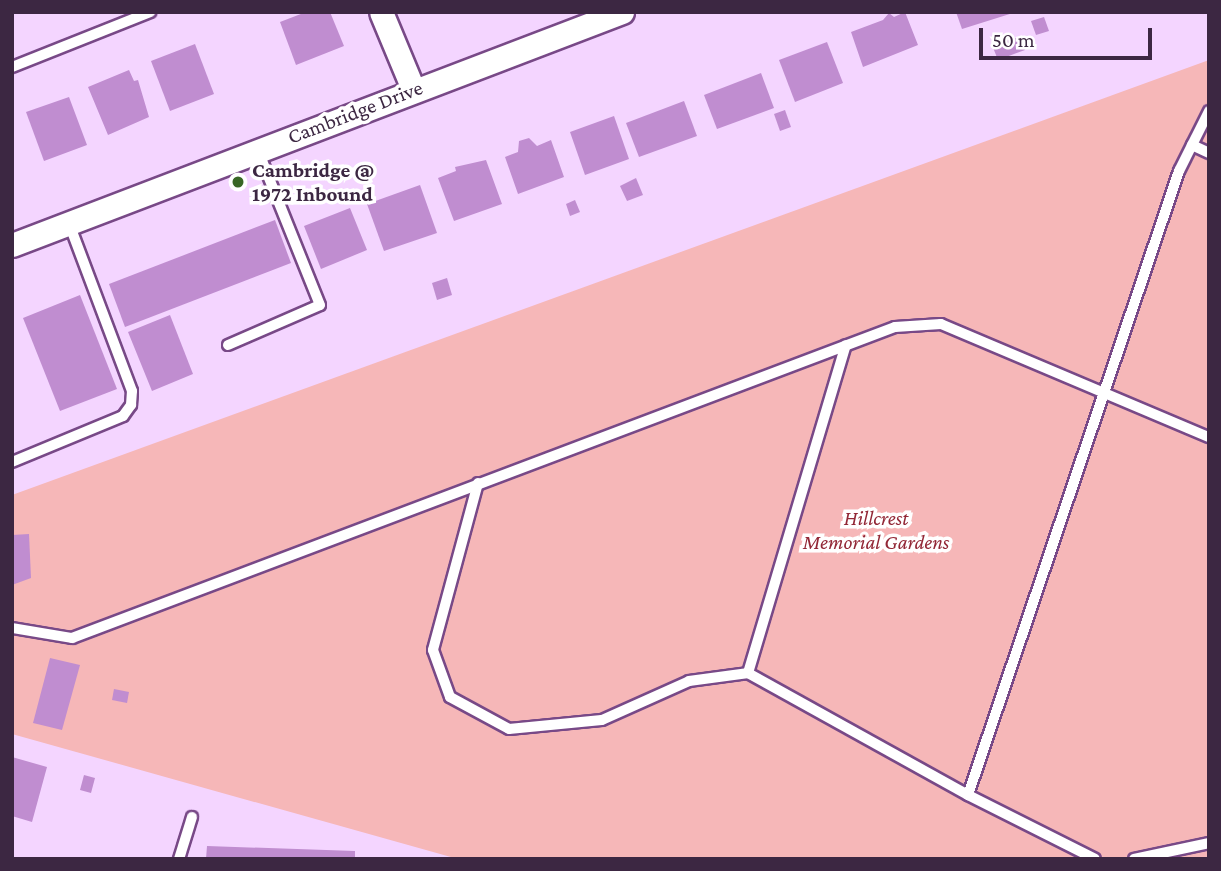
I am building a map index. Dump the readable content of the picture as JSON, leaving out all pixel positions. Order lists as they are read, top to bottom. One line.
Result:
{"streets":{"street":["Cambridge Drive"]},"parks":["Hillcrest Memorial Gardens"],"places":["Cambridge @ 1972 Inbound"],"scale_bar":"50 m"}
